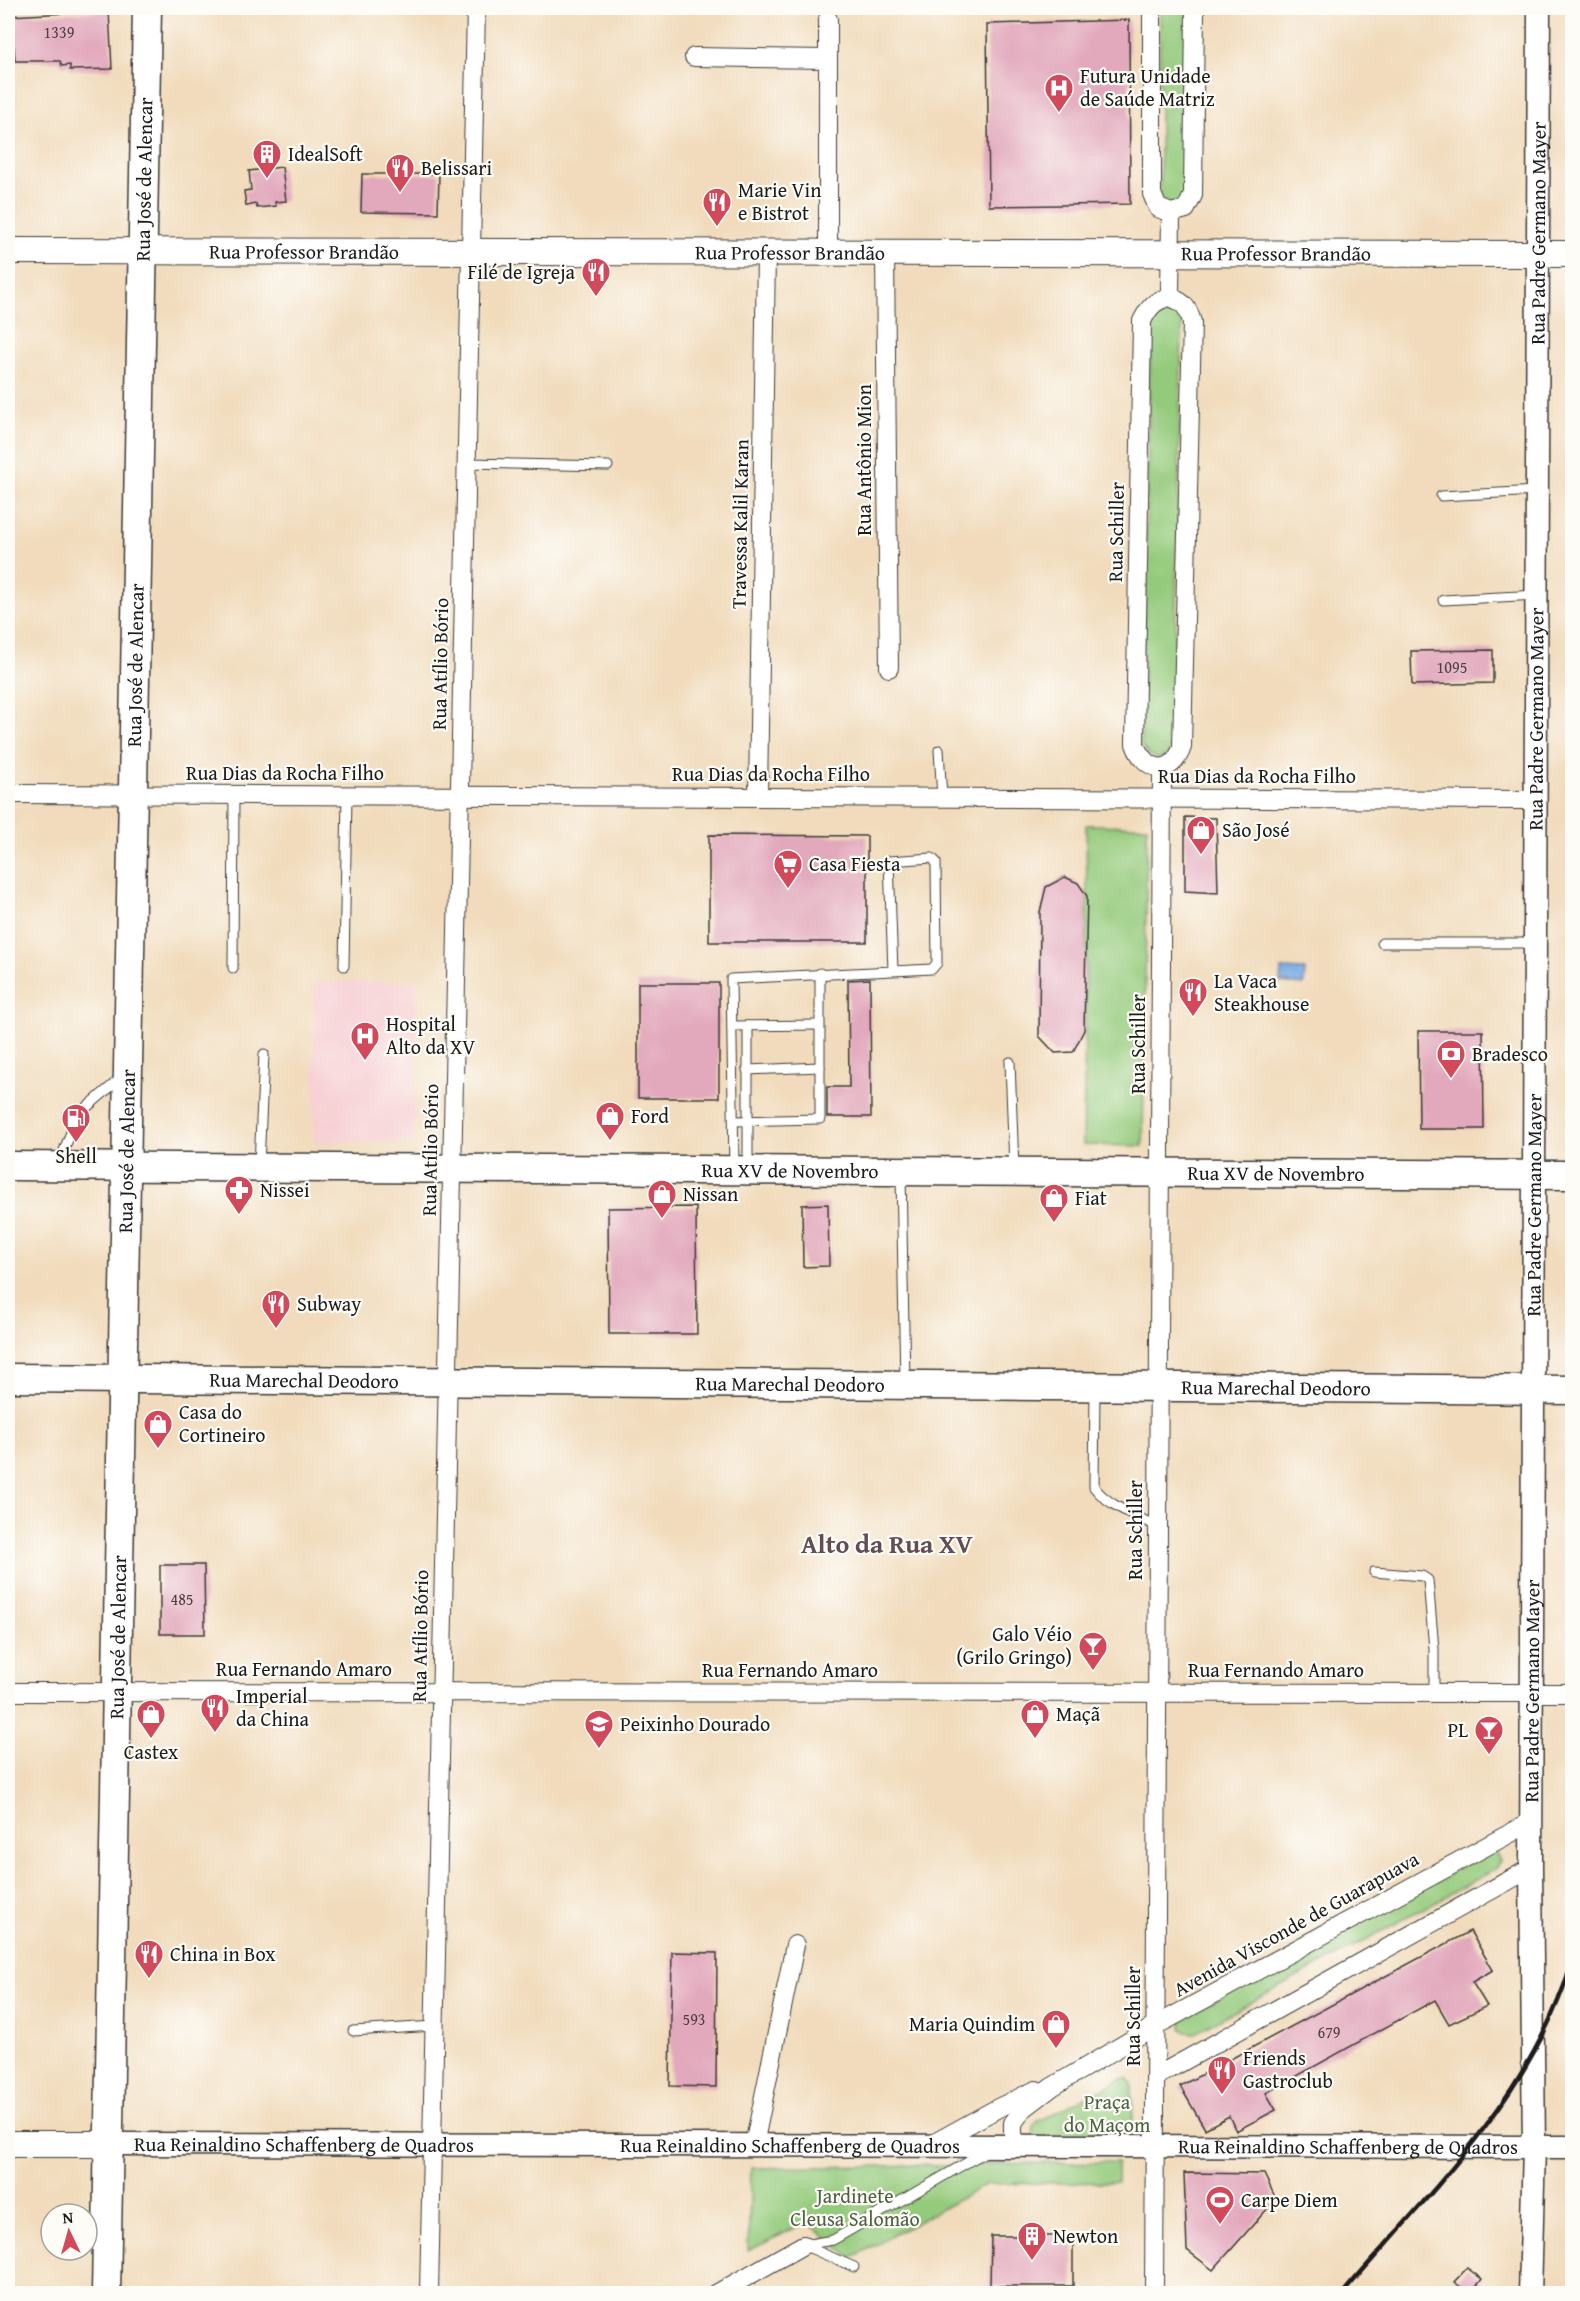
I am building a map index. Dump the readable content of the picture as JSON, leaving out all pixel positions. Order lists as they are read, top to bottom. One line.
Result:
{"streets":{"main road":["Rua José de Alencar","Rua Professor Brandão","Rua XV de Novembro","Rua Marechal Deodoro","Rua Reinaldino Schaffenberg de Quadros"],"street":["Rua Padre Germano Mayer","Rua Antônio Mion","Travessa Kalil Karan","Rua Schiller","Rua Atílio Bório","Rua Dias da Rocha Filho","Rua Fernando Amaro","Avenida Visconde de Guarapuava"]},"crossings":[["Rua José de Alencar","Rua Professor Brandão"],["Rua José de Alencar","Rua Dias da Rocha Filho"],["Rua José de Alencar","Rua XV de Novembro"],["Rua José de Alencar","Rua Marechal Deodoro"],["Rua José de Alencar","Rua Fernando Amaro"],["Rua José de Alencar","Rua Reinaldino Schaffenberg de Quadros"],["Rua Padre Germano Mayer","Rua Professor Brandão"],["Rua Padre Germano Mayer","Rua Dias da Rocha Filho"],["Rua Padre Germano Mayer","Rua XV de Novembro"],["Rua Padre Germano Mayer","Rua Marechal Deodoro"],["Rua Padre Germano Mayer","Rua Fernando Amaro"],["Rua Padre Germano Mayer","Avenida Visconde de Guarapuava"],["Rua Padre Germano Mayer","Rua Reinaldino Schaffenberg de Quadros"],["Rua Professor Brandão","Rua Antônio Mion"],["Rua Professor Brandão","Travessa Kalil Karan"],["Rua Professor Brandão","Rua Atílio Bório"],["Travessa Kalil Karan","Rua Dias da Rocha Filho"],["Rua Schiller","Rua Dias da Rocha Filho"],["Rua Schiller","Rua XV de Novembro"],["Rua Schiller","Rua Marechal Deodoro"],["Rua Schiller","Rua Fernando Amaro"],["Rua Schiller","Avenida Visconde de Guarapuava"],["Rua Schiller","Rua Reinaldino Schaffenberg de Quadros"],["Rua Atílio Bório","Rua Dias da Rocha Filho"],["Rua Atílio Bório","Rua XV de Novembro"],["Rua Atílio Bório","Rua Marechal Deodoro"],["Rua Atílio Bório","Rua Fernando Amaro"],["Rua Atílio Bório","Rua Reinaldino Schaffenberg de Quadros"],["Avenida Visconde de Guarapuava","Rua Reinaldino Schaffenberg de Quadros"]],"districts":["Alto da Rua XV"],"parks":["Praça do Maçom","Jardinete Cleusa Salomão"],"places":{"hospital":["Futura Unidade de Saúde Matriz","Hospital Alto da XV"],"building":["IdealSoft","Newton"],"restaurant":["Belissari","Marie Vin e Bistrot","Filé de Igreja","La Vaca Steakhouse","Subway","Imperial da China","China in Box","Friends Gastroclub"],"shop":["São José","Ford","Nissan","Fiat","Casa do Cortineiro","Castex","Maçã","Maria Quindim"],"supermarket":["Casa Fiesta"],"bank":["Bradesco"],"fuel station":["Shell"],"pharmacy":["Nissei"],"bar":["Galo Véio (Grilo Gringo)","PL"],"school or university":["Peixinho Dourado"],"sports":["Carpe Diem"]},"house_numbers":["1339","1095","485","593","679"],"north":"top"}
